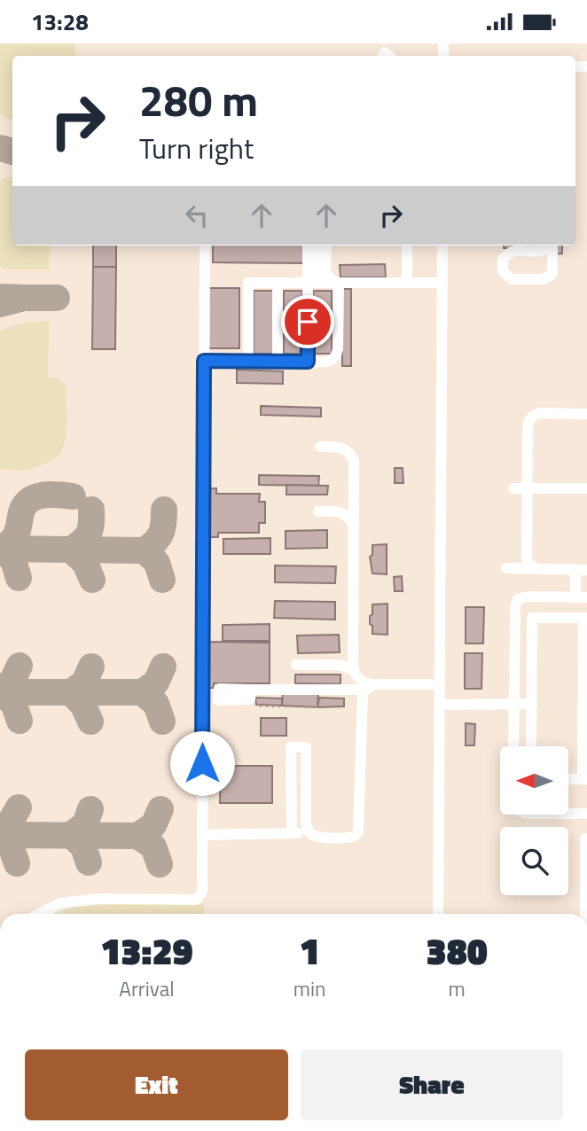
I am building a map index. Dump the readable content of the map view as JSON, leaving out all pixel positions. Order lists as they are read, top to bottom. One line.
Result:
{"north":"left","page":{"status":"13:28","turn":["280 m","Turn right"],"eta":["13:29","Arrival","1","min","380","m"],"buttons":["Exit","Share"]}}
